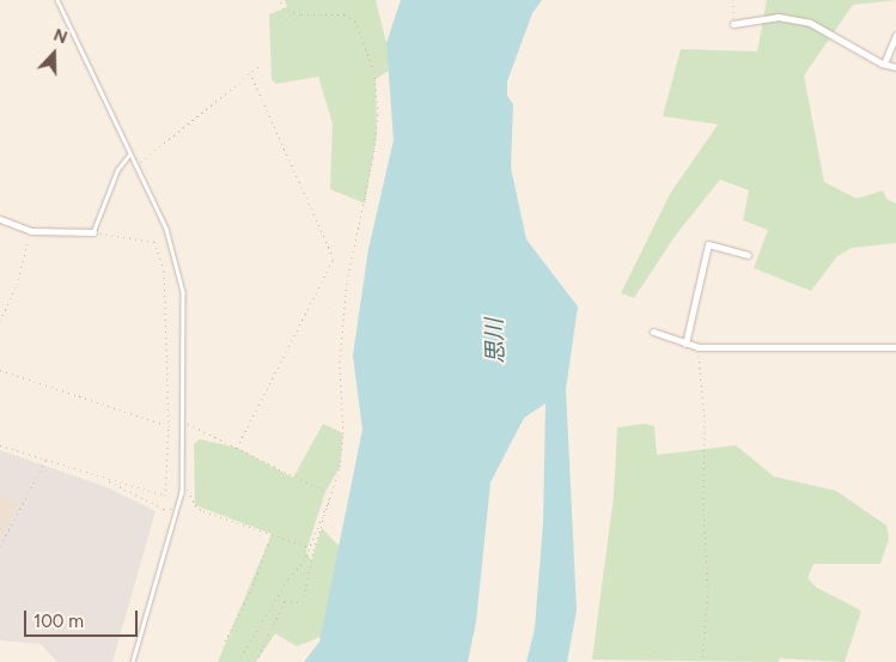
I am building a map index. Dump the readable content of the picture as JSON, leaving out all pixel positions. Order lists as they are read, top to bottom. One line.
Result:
{"water":["思川"],"scale_bar":"100 m","north":"top"}
